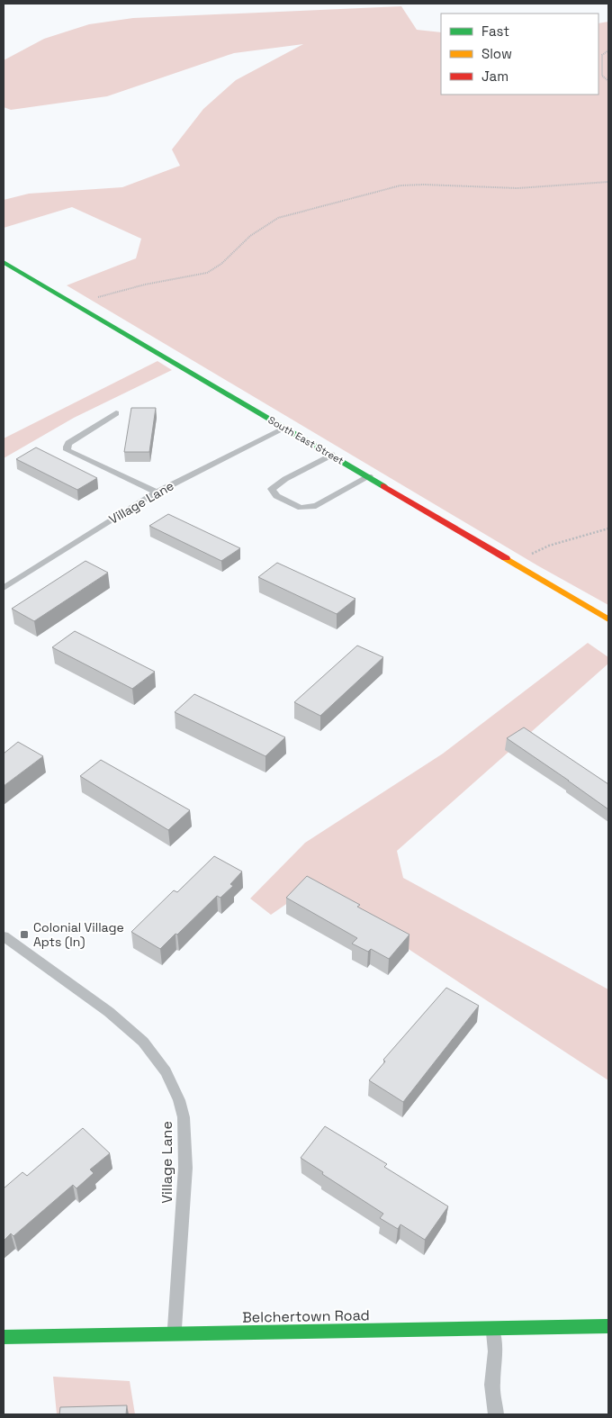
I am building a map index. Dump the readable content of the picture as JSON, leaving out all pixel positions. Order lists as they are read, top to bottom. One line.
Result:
{"streets":{"main road":["South East Street","Belchertown Road"],"lane":["Village Lane"]},"crossings":[["South East Street","Village Lane"],["Village Lane","Belchertown Road"]],"places":{"transit":["Colonial Village Apts (In)"]},"legend":["Fast","Slow","Jam"]}
